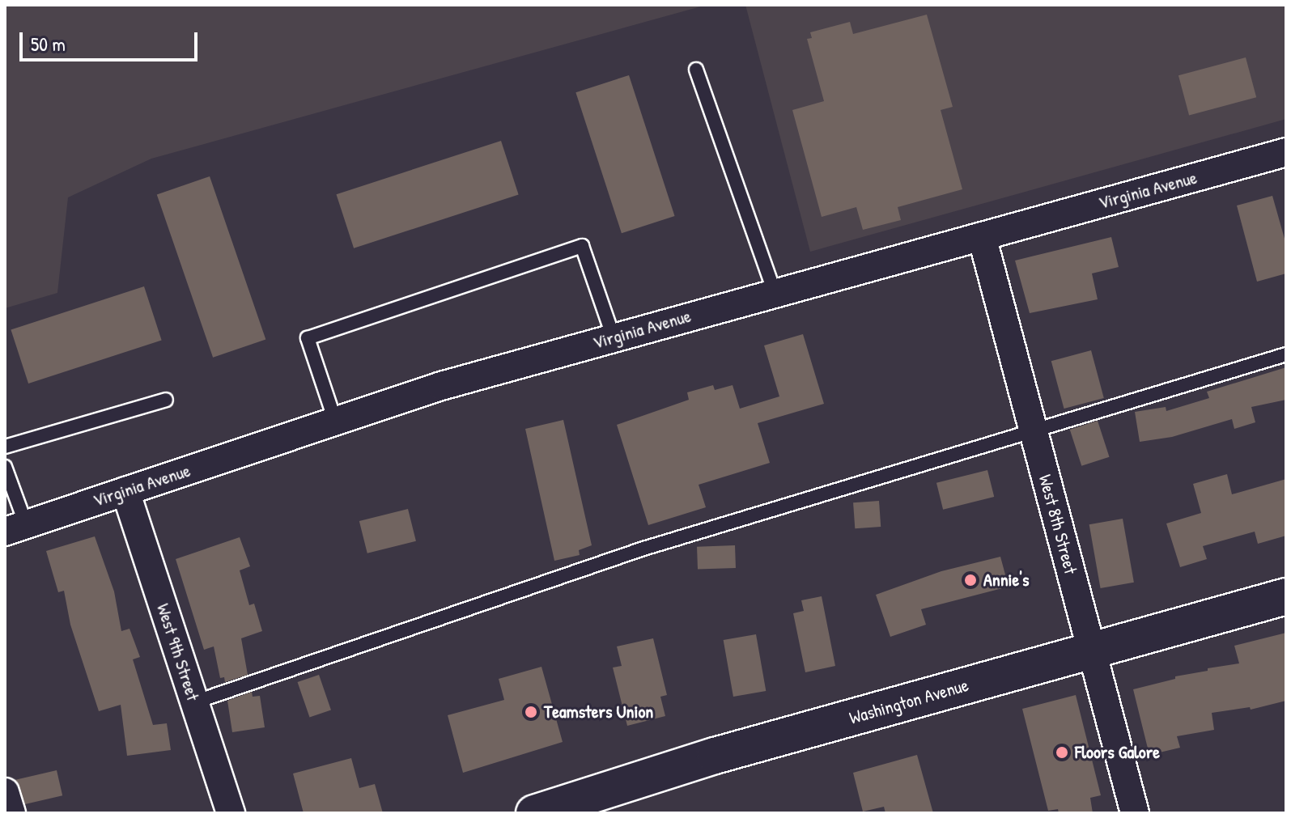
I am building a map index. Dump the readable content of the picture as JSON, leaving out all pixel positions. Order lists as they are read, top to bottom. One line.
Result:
{"streets":{"main road":["Washington Avenue"],"street":["Virginia Avenue","West 8th Street","West 9th Street"]},"crossings":[["Virginia Avenue","West 8th Street"],["Virginia Avenue","West 9th Street"],["West 8th Street","Washington Avenue"]],"places":["Annie's","Teamsters Union","Floors Galore"],"scale_bar":"50 m"}
